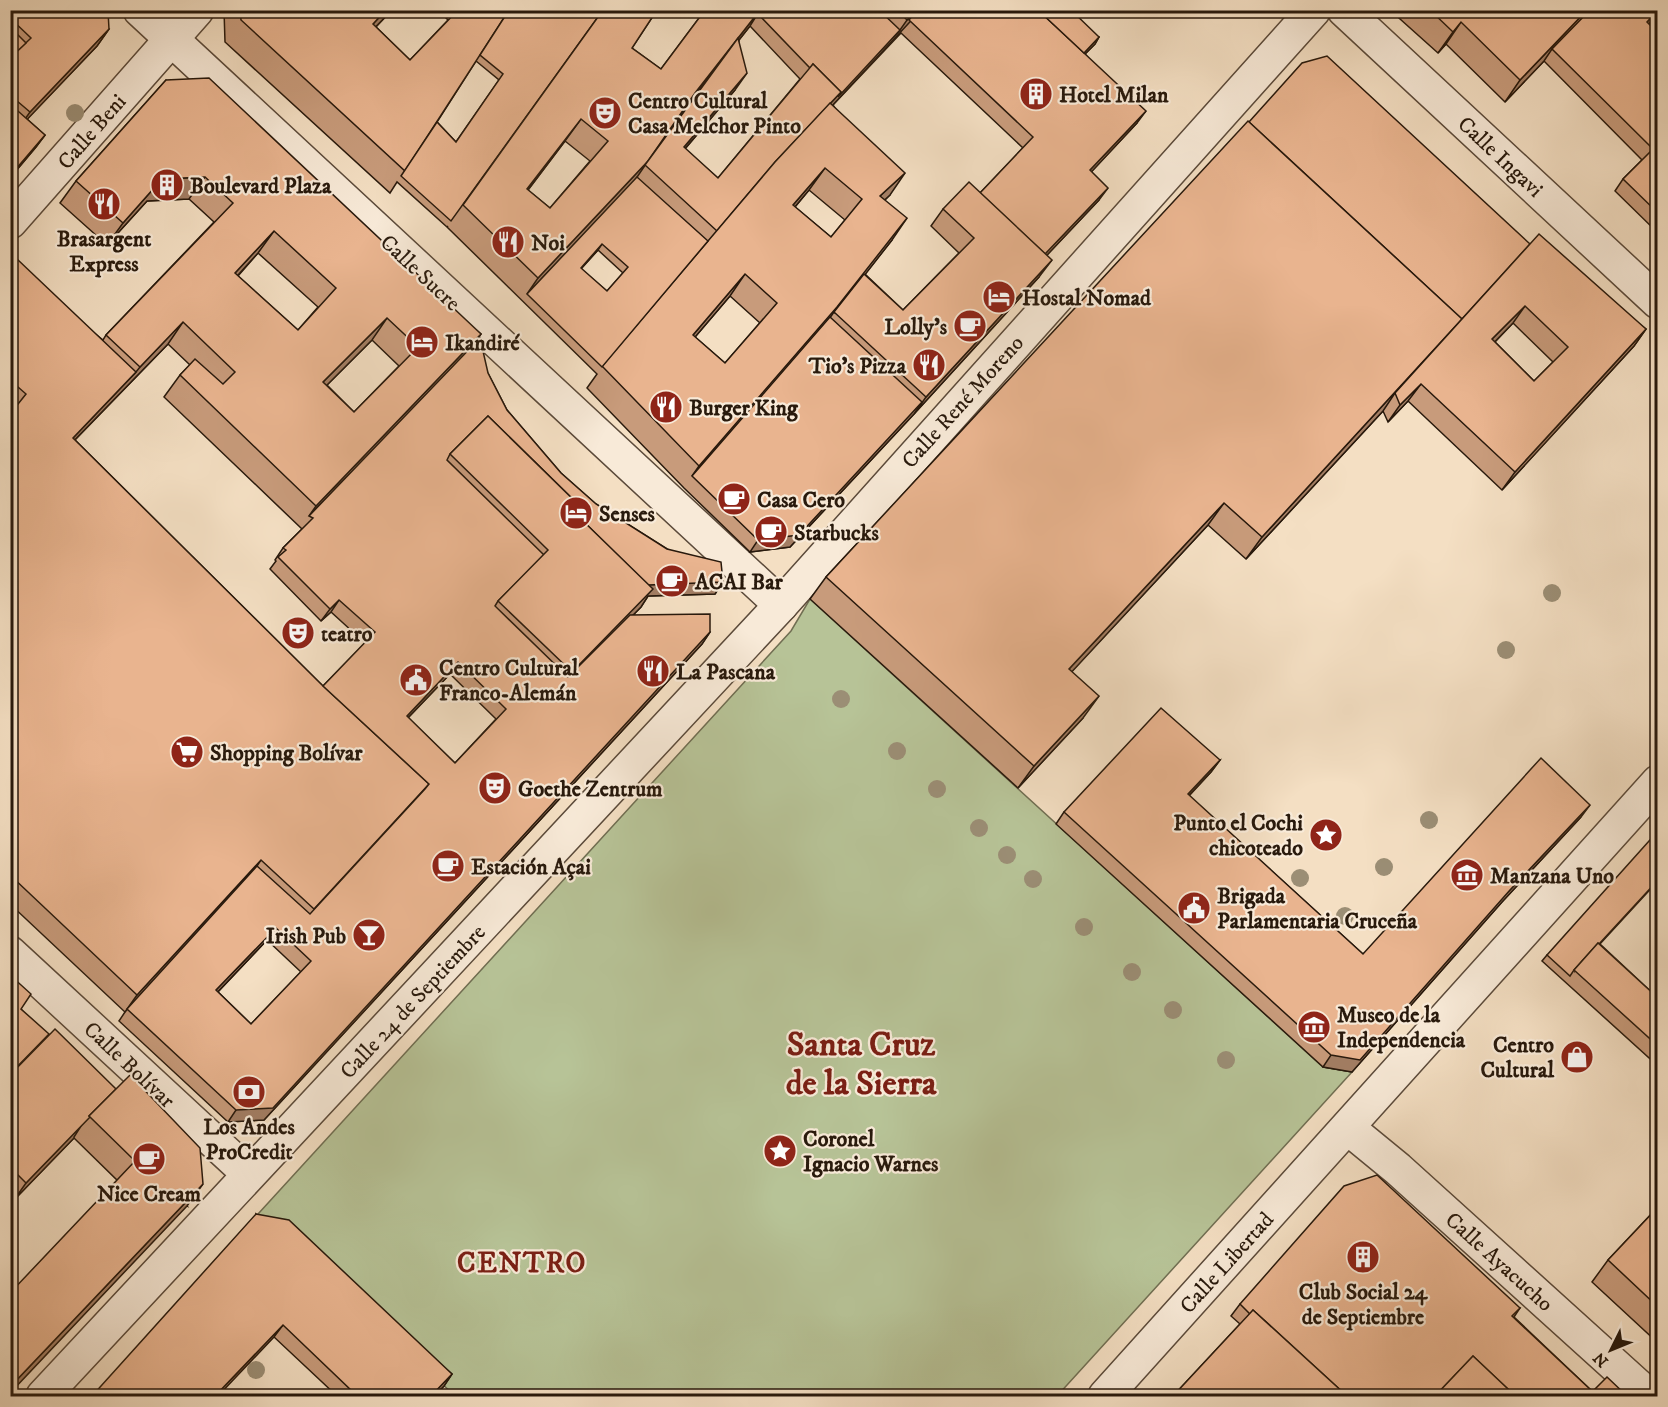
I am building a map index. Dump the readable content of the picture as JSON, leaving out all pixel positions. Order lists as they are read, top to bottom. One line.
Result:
{"streets":{"street":["Calle Beni","Calle Ingavi","Calle Sucre","Calle René Moreno","Calle 24 de Septiembre","Calle Bolívar","Calle Ayacucho","Calle Libertad"]},"crossings":[["Calle Beni","Calle Sucre"],["Calle Sucre","Calle René Moreno"],["Calle Sucre","Calle 24 de Septiembre"],["Calle René Moreno","Calle 24 de Septiembre"],["Calle 24 de Septiembre","Calle Bolívar"],["Calle Ayacucho","Calle Libertad"]],"districts":["Santa Cruz de la Sierra","CENTRO"],"places":{"building":["Hotel Milan","Boulevard Plaza","Club Social 24 de Septiembre"],"theatre":["Centro Cultural Casa Melchor Pinto","teatro","Goethe Zentrum"],"restaurant":["Brasargent Express","Noi","Tio's Pizza","Burger King","La Pascana"],"hotel":["Hostal Nomad","Ikandiré","Senses"],"cafe":["Lolly's","Casa Cero","Starbucks","ACAI Bar","Estación Açai","Nice Cream"],"public building":["Centro Cultural Franco-Alemán","Brigada Parlamentaria Cruceña"],"supermarket":["Shopping Bolívar"],"place":["Punto el Cochi chicoteado","Coronel Ignacio Warnes"],"museum":["Manzana Uno","Museo de la Independencia"],"bar":["Irish Pub"],"shop":["Centro Cultural"],"bank":["Los Andes ProCredit"]},"north":"bottom left"}
